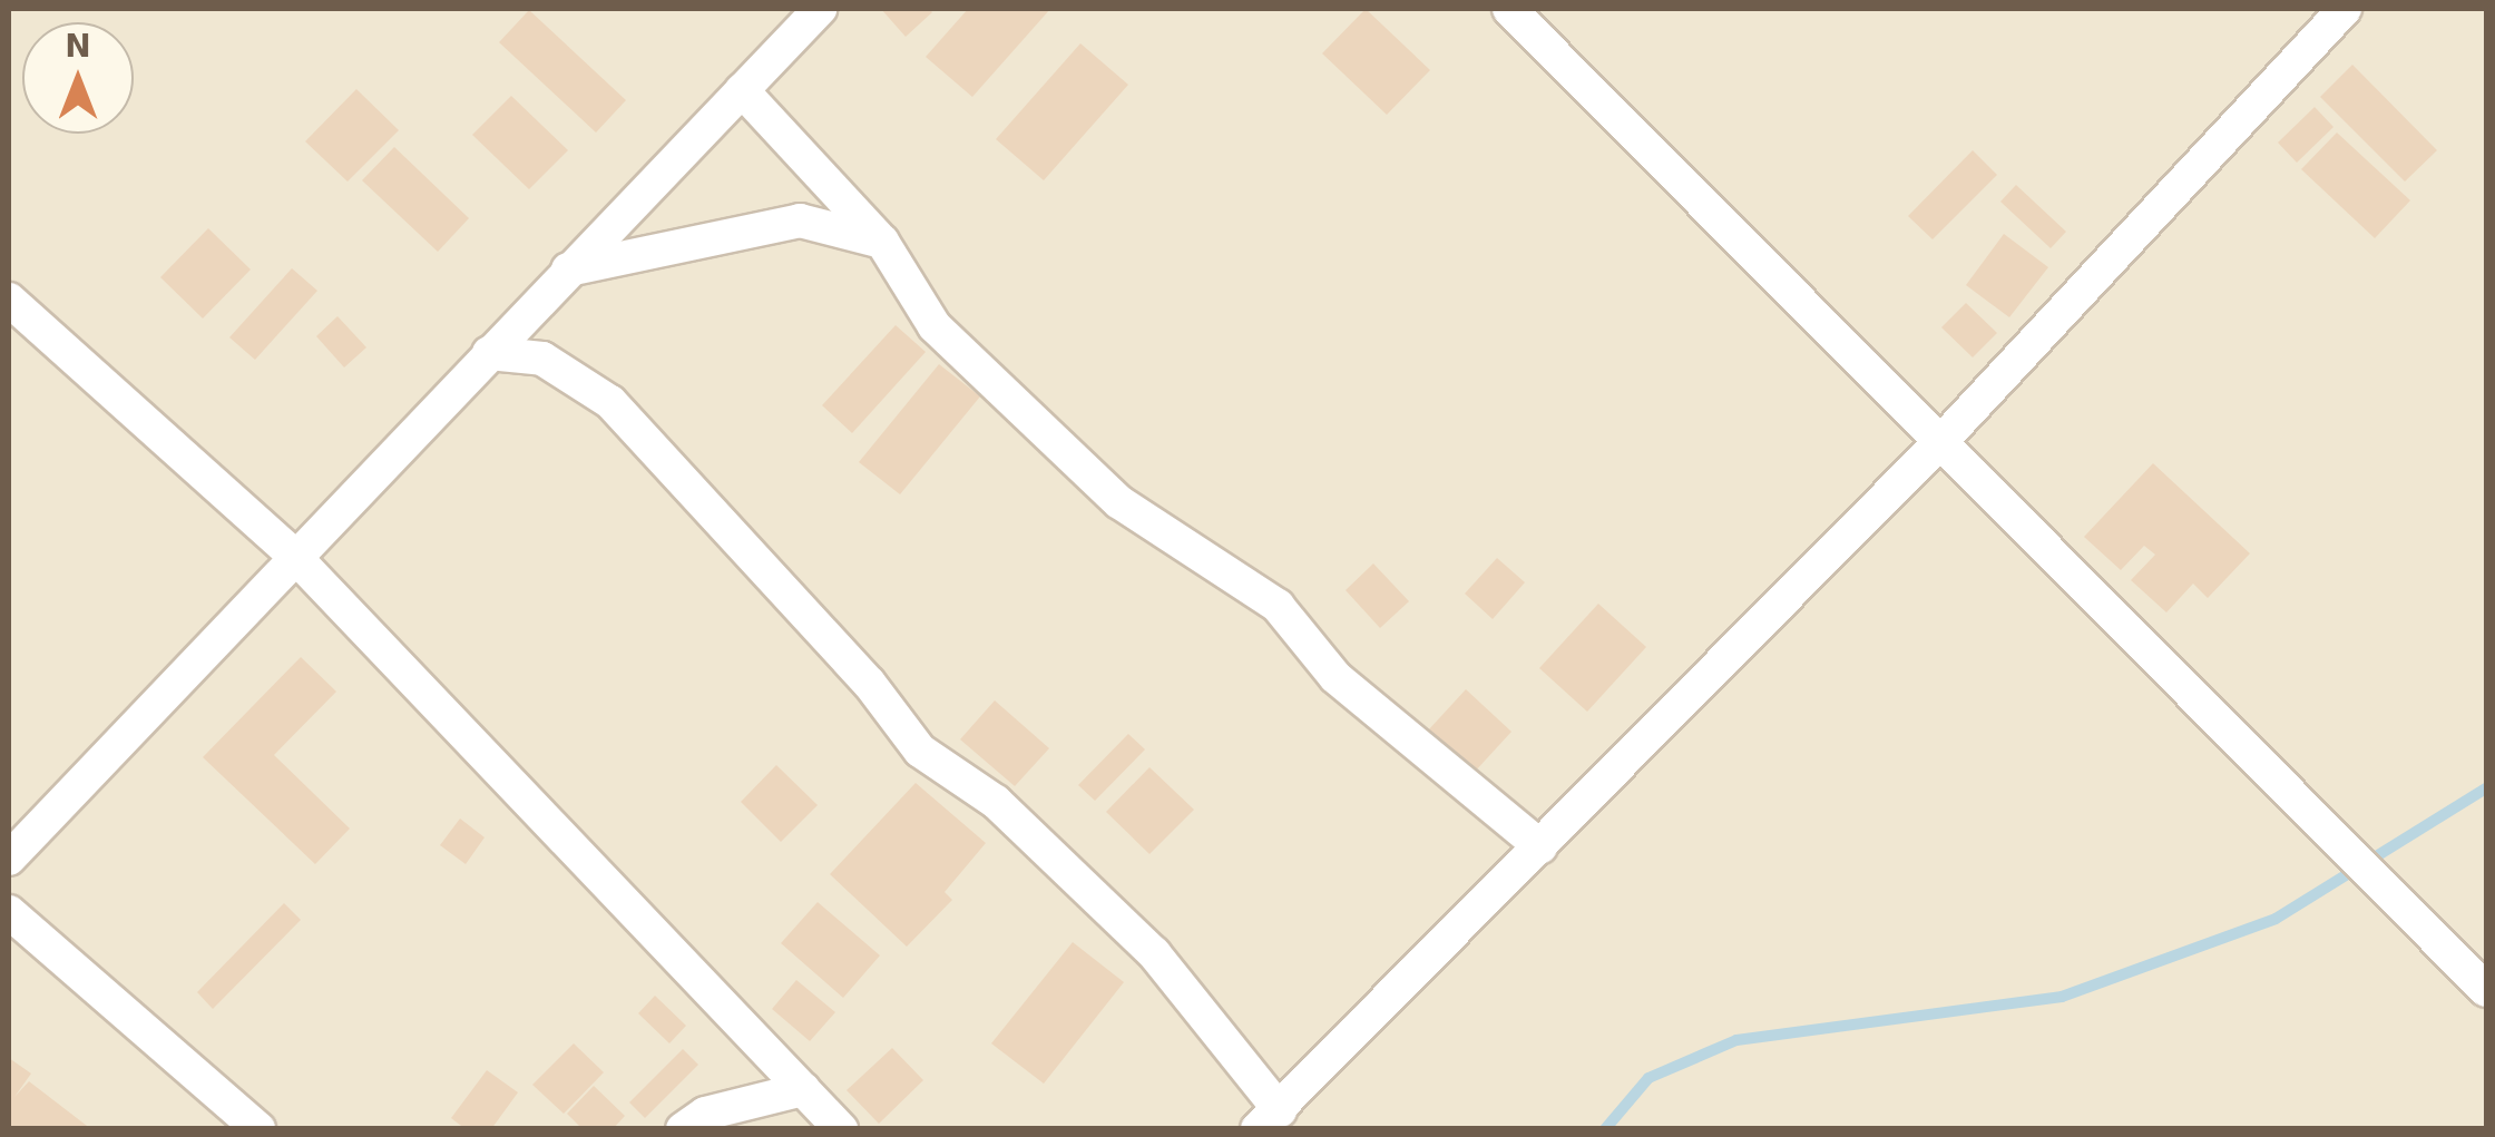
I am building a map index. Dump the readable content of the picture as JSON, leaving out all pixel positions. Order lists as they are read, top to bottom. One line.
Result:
{"north":"top"}
